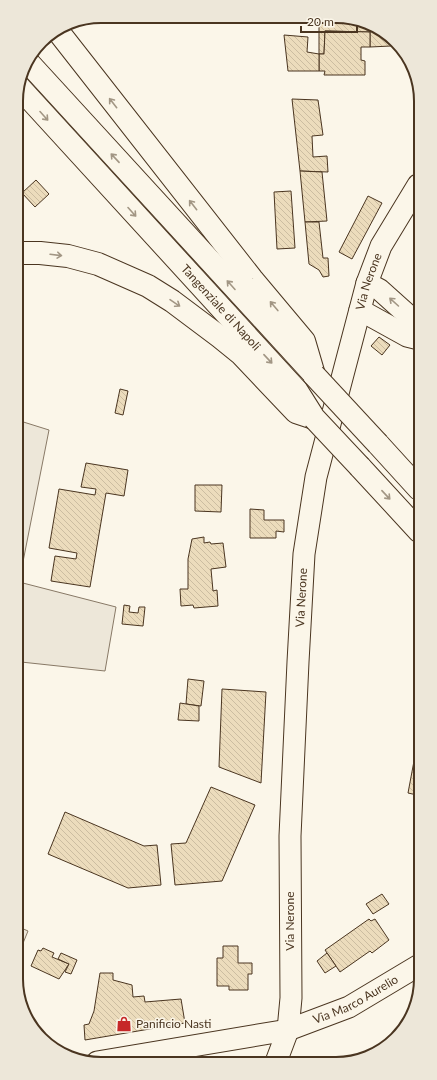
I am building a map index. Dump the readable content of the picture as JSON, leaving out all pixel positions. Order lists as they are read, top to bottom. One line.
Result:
{"streets":{"highway":["Tangenziale di Napoli"],"street":["Via Nerone","Via Marco Aurelio"]},"crossings":[["Via Nerone","Via Marco Aurelio"]],"places":{"shop":["Panificio Nasti"]},"scale_bar":"20 m"}
